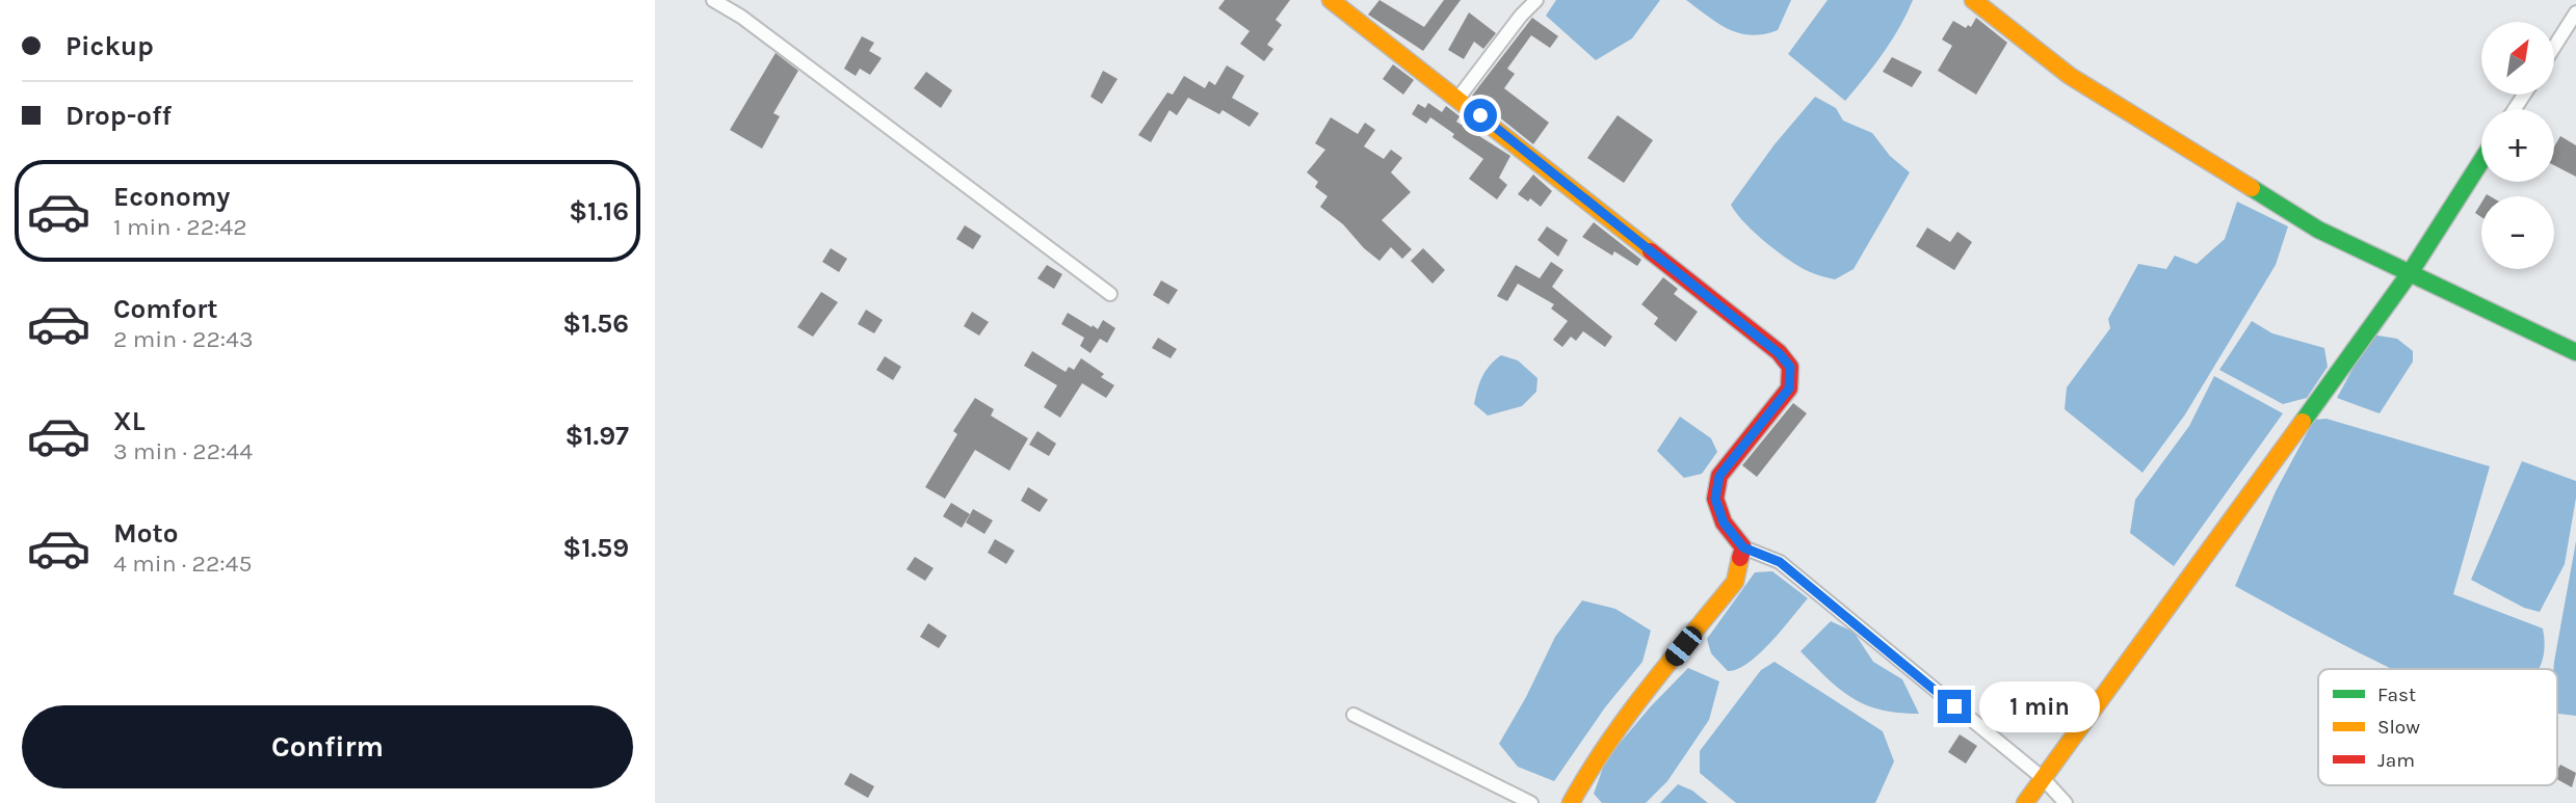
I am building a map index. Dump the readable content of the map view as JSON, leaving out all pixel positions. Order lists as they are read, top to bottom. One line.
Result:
{"legend":["Fast","Slow","Jam"],"north":"top right","page":{"banner":["Pickup","Drop-off"],"map_buttons":["+","−"],"list":[{"name":"Economy","note":"1 min · 22:42","value":"$1.16"},{"name":"Comfort","note":"2 min · 22:43","value":"$1.56"},{"name":"XL","note":"3 min · 22:44","value":"$1.97"},{"name":"Moto","note":"4 min · 22:45","value":"$1.59"}],"bubble":"1 min","buttons":"Confirm"}}
